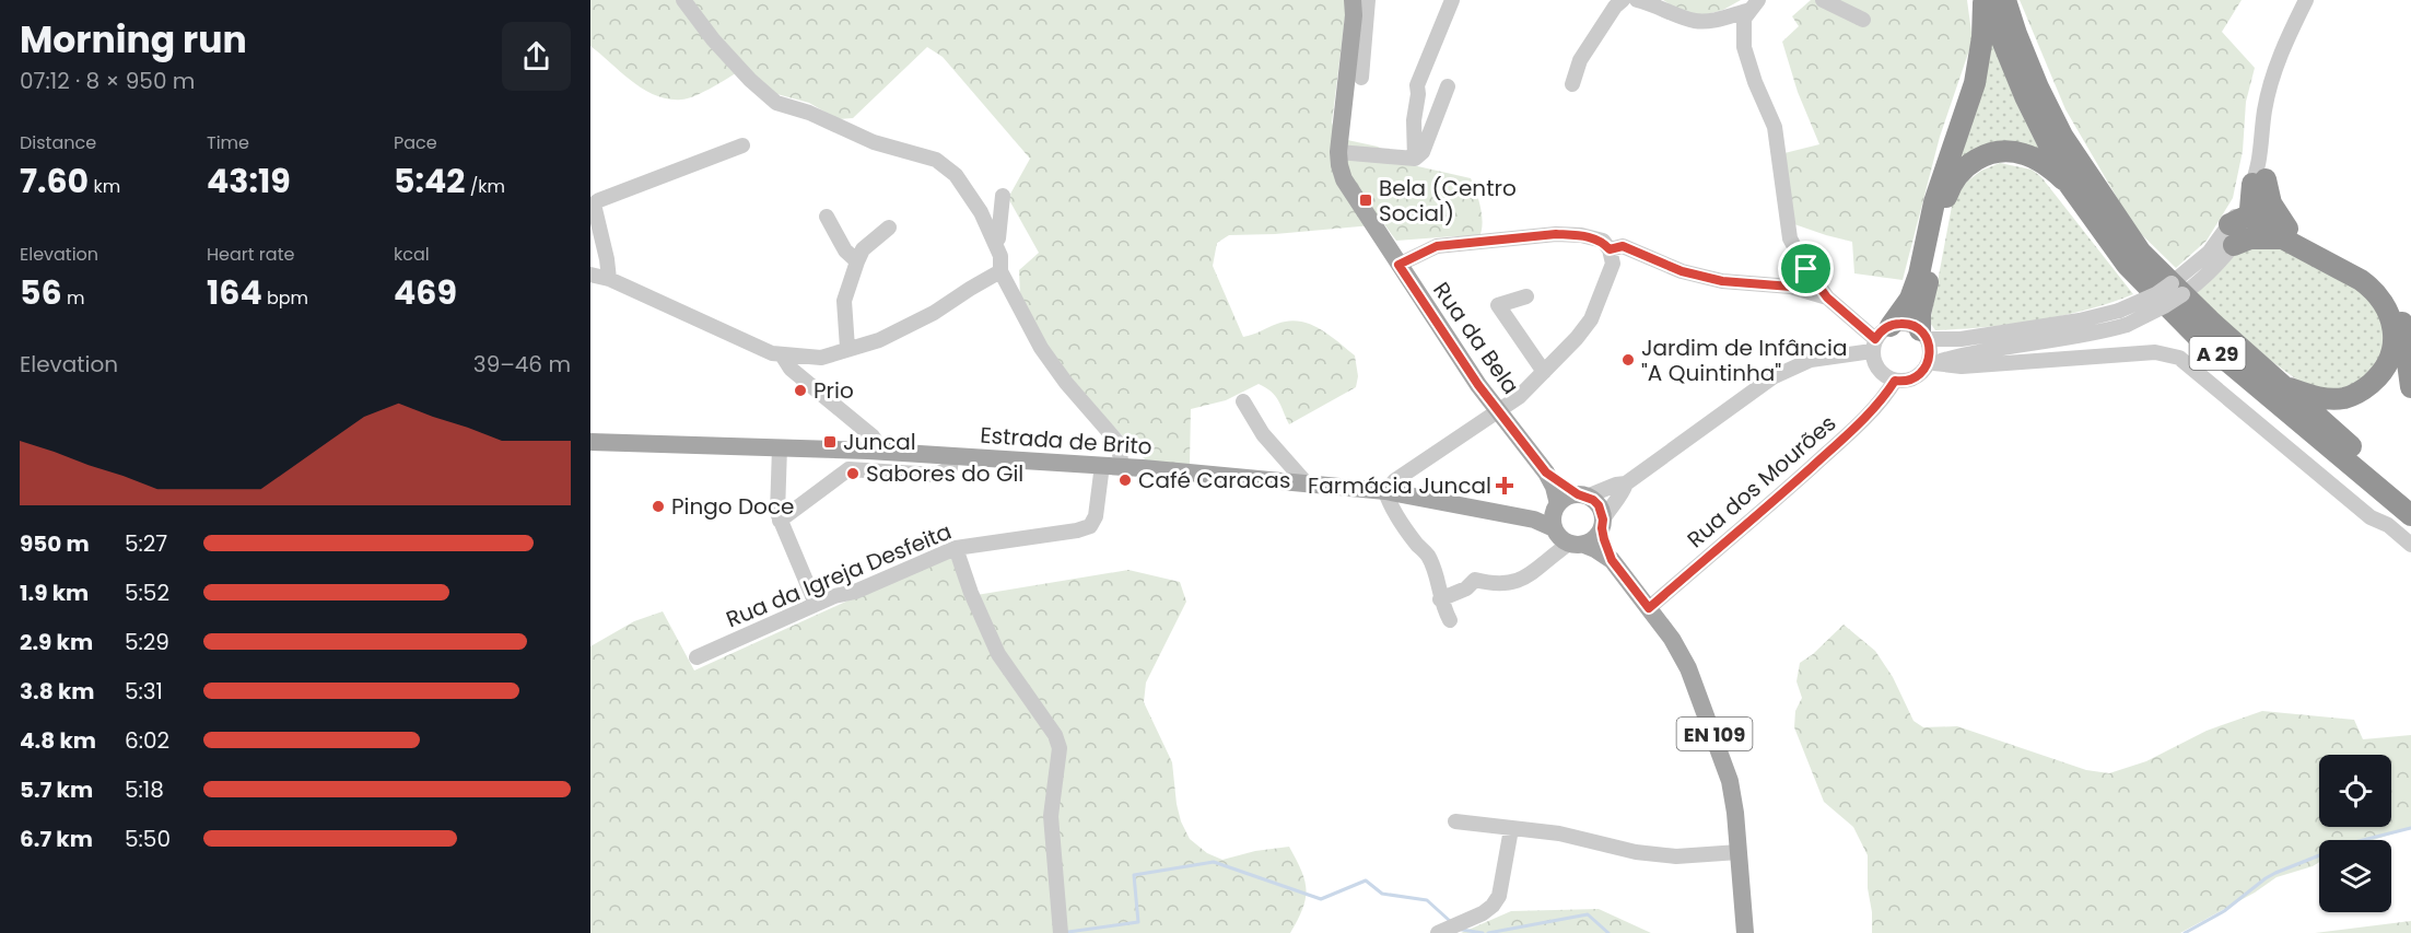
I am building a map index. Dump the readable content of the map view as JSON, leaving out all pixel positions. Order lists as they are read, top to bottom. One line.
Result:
{"streets":{"highway":["A 29"],"main road":["Rua da Bela","Estrada de Brito","EN 109"],"street":["Rua dos Mourões","Rua da Igreja Desfeita"]},"crossings":[["Rua da Bela","Estrada de Brito"],["Rua da Bela","EN 109"],["Estrada de Brito","Rua da Igreja Desfeita"],["Estrada de Brito","EN 109"],["Rua dos Mourões","EN 109"]],"places":{"transit":["Bela (Centro Social)","Juncal"],"other":["Jardim de Infância \"A Quintinha\"","Prio","Sabores do Gil","Café Caracas","Pingo Doce"],"health":["Farmácia Juncal"]},"page":{"heading":["Morning run","07:12 · 8 × 950 m"],"stats":[["Distance","7.60 km"],["Time","43:19"],["Pace","5:42 /km"],["Elevation","56 m"],["Heart rate","164 bpm"],["kcal","469"]],"chart":["Elevation","39–46 m"],"list":[{"name":"950 m","note":"5:27"},{"name":"1.9 km","note":"5:52"},{"name":"2.9 km","note":"5:29"},{"name":"3.8 km","note":"5:31"},{"name":"4.8 km","note":"6:02"},{"name":"5.7 km","note":"5:18"},{"name":"6.7 km","note":"5:50"}]}}
